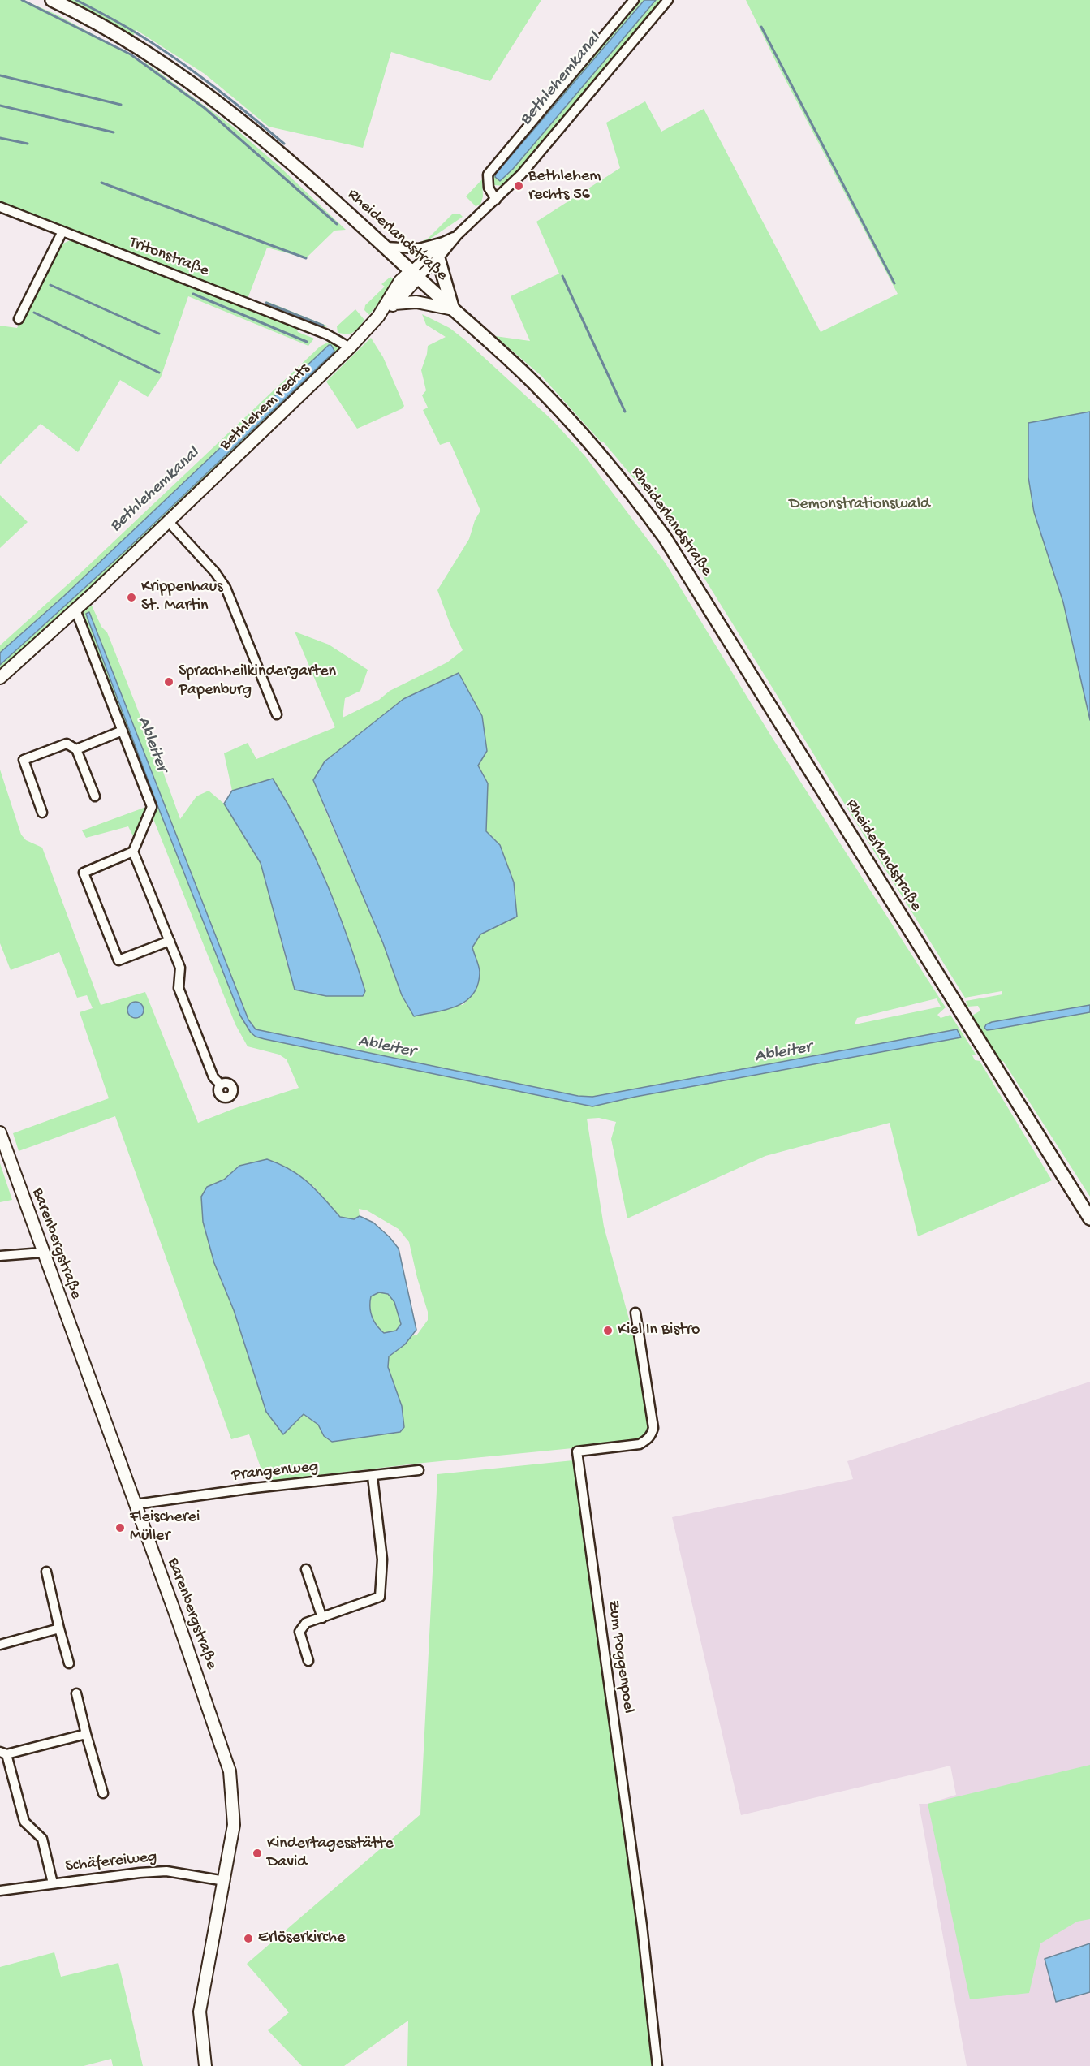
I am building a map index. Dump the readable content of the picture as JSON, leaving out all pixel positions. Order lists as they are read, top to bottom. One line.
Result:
{"streets":{"main road":["Rheiderlandstraße"],"street":["Tritonstraße","Bethlehem rechts","Barenbergstraße","Prangenweg","Zum Poggenpoel","Schäfereiweg"]},"crossings":[["Rheiderlandstraße","Bethlehem rechts"],["Tritonstraße","Bethlehem rechts"],["Barenbergstraße","Prangenweg"],["Barenbergstraße","Schäfereiweg"]],"water":["Bethlehemkanal","Ableiter"],"parks":["Demonstrationswald"],"places":["Bethlehem rechts 56","Krippenhaus St. Martin","Sprachheilkindergarten Papenburg","Kiel In Bistro","Fleischerei Müller","Kindertagesstätte David","Erlöserkirche"]}
